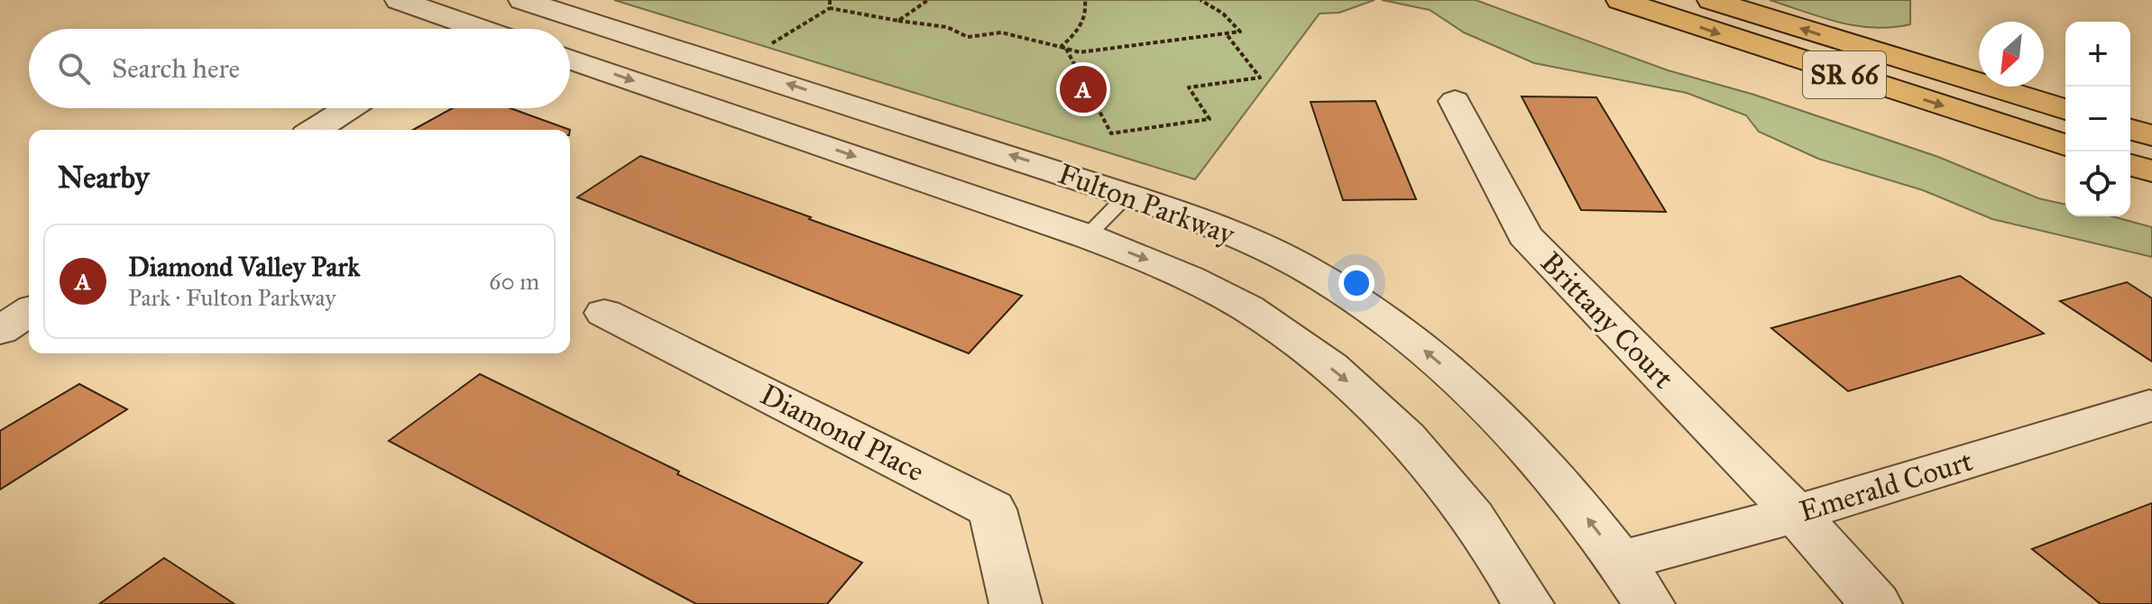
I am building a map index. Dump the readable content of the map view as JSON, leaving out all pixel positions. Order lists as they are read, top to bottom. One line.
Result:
{"streets":{"main road":["SR 66"],"street":["Fulton Parkway","Brittany Court","Diamond Place","Emerald Court"]},"crossings":[["Fulton Parkway","Emerald Court"],["Brittany Court","Emerald Court"]],"north":"bottom left","page":{"map_buttons":["+","−"],"search":"Search here","pins":"A","heading":"Nearby","list":[{"mark":"A","name":"Diamond Valley Park","note":"Park · Fulton Parkway","value":"60 m"}]}}
